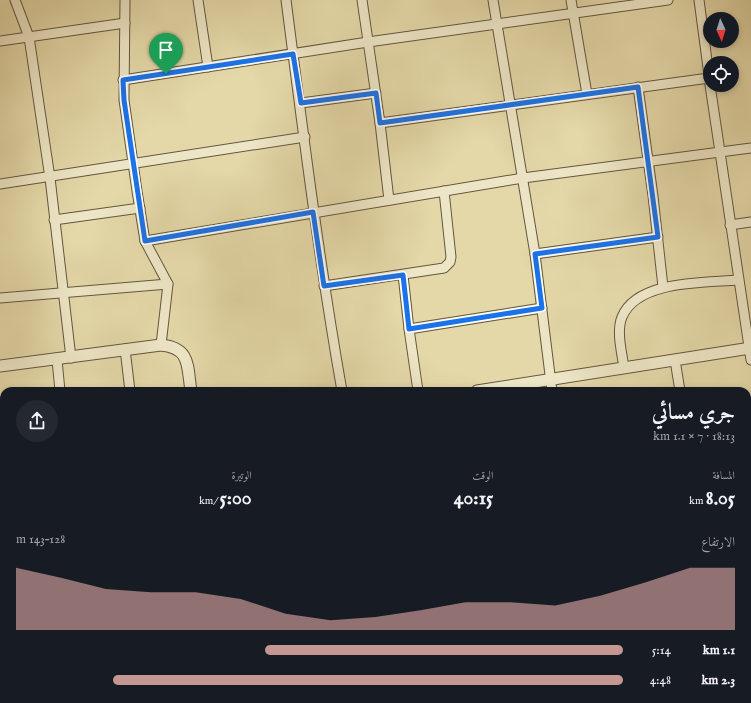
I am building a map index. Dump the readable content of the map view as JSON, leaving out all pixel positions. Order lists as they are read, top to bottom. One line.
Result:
{"north":"bottom","page":{"heading":["جري مسائي","18:13 · 7 × 1.1 km"],"stats":[["المسافة","8.05 km"],["الوقت","40:15"],["الوتيرة","5:00 /km"]],"chart":["الارتفاع","128–143 m"],"list":[{"name":"1.1 km","note":"5:14"},{"name":"2.3 km","note":"4:48"}]}}
